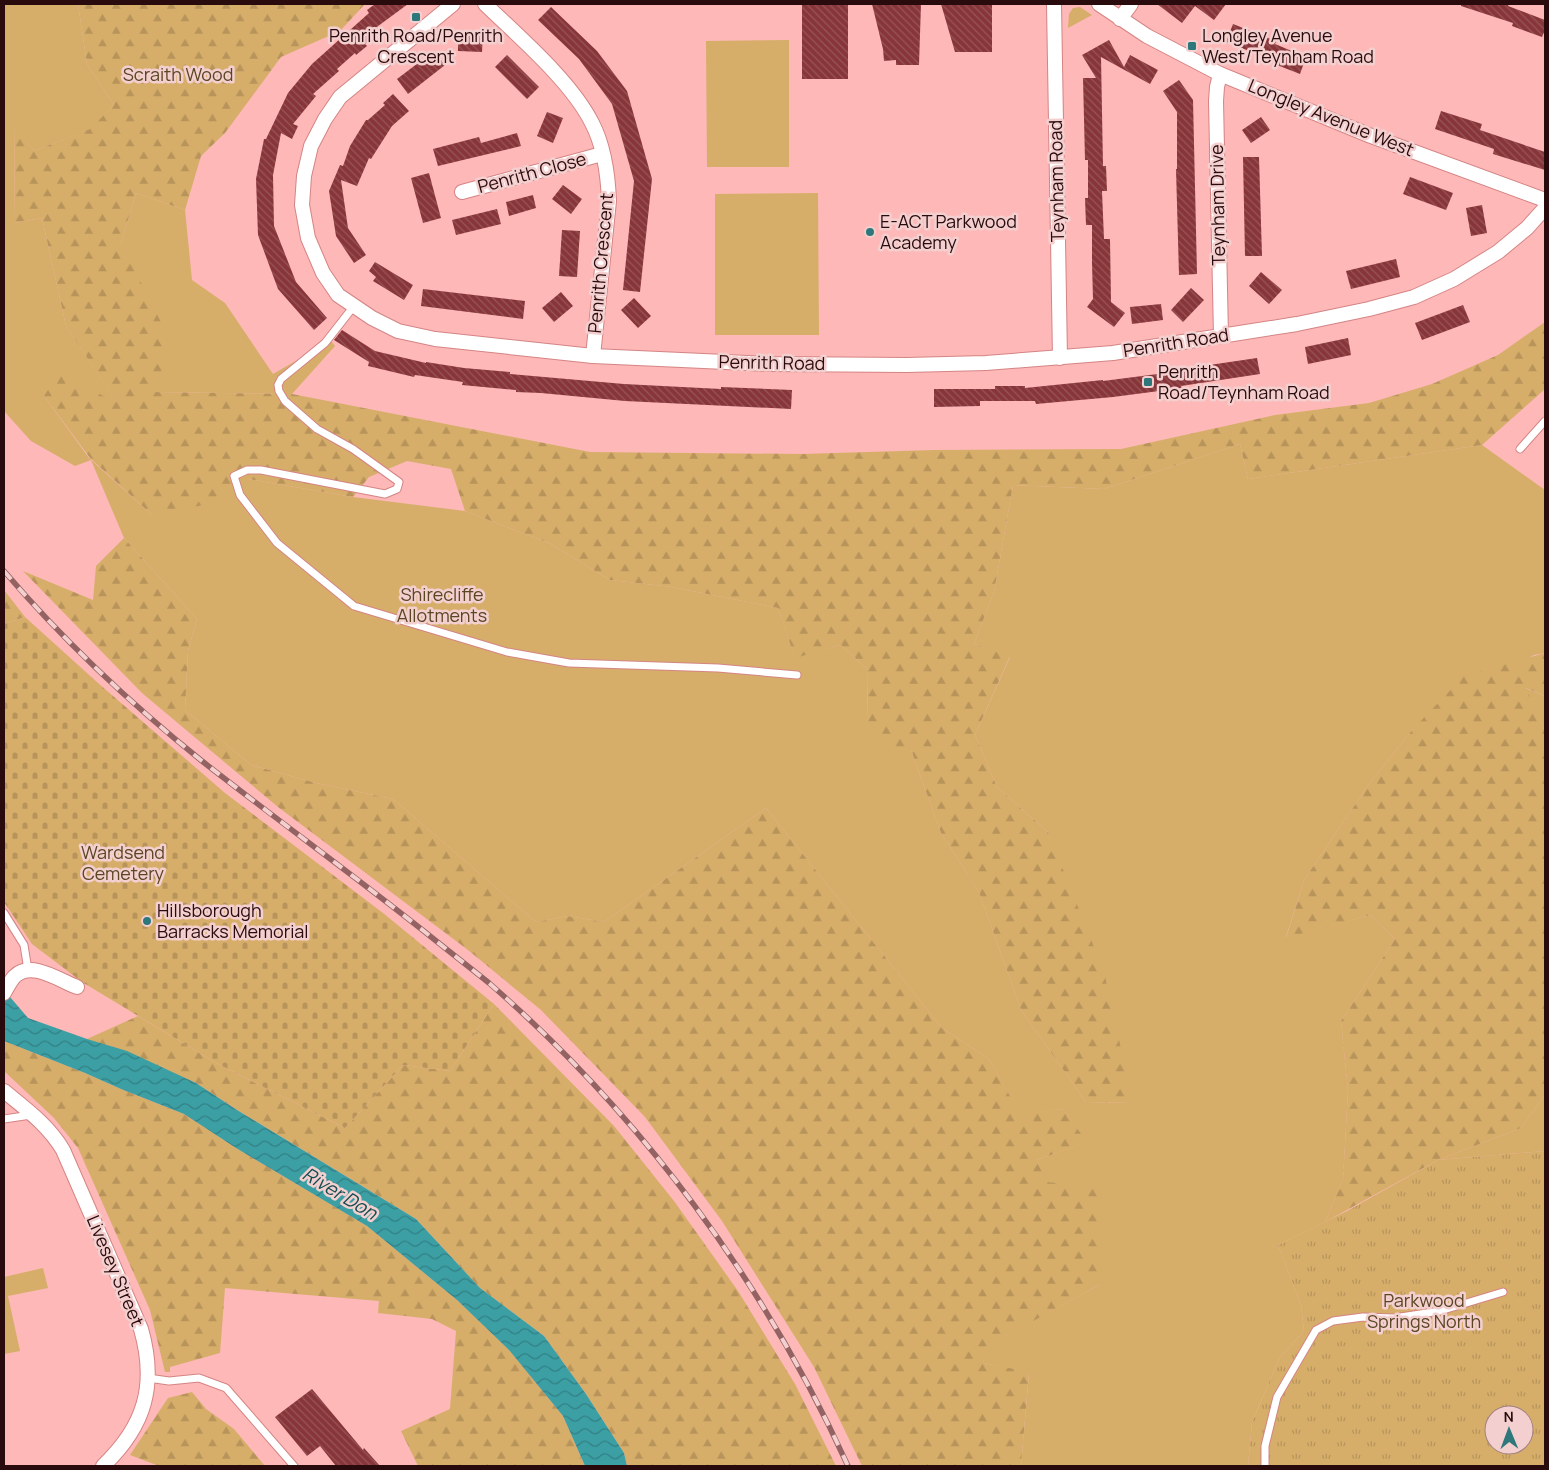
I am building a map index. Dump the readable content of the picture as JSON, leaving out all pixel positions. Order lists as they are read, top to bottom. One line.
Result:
{"streets":{"street":["Longley Avenue West","Penrith Close","Teynham Road","Teynham Drive","Penrith Crescent","Penrith Road","Livesey Street"]},"crossings":[["Longley Avenue West","Teynham Drive"],["Penrith Close","Penrith Crescent"],["Teynham Road","Penrith Road"],["Teynham Drive","Penrith Road"],["Penrith Crescent","Penrith Road"]],"water":["River Don"],"parks":["Scraith Wood","Shirecliffe Allotments","Wardsend Cemetery","Parkwood Springs North"],"places":{"transit":["Penrith Road/Penrith Crescent","Longley Avenue West/Teynham Road","Penrith Road/Teynham Road"],"other":["E-ACT Parkwood Academy","Hillsborough Barracks Memorial"]},"north":"top"}
